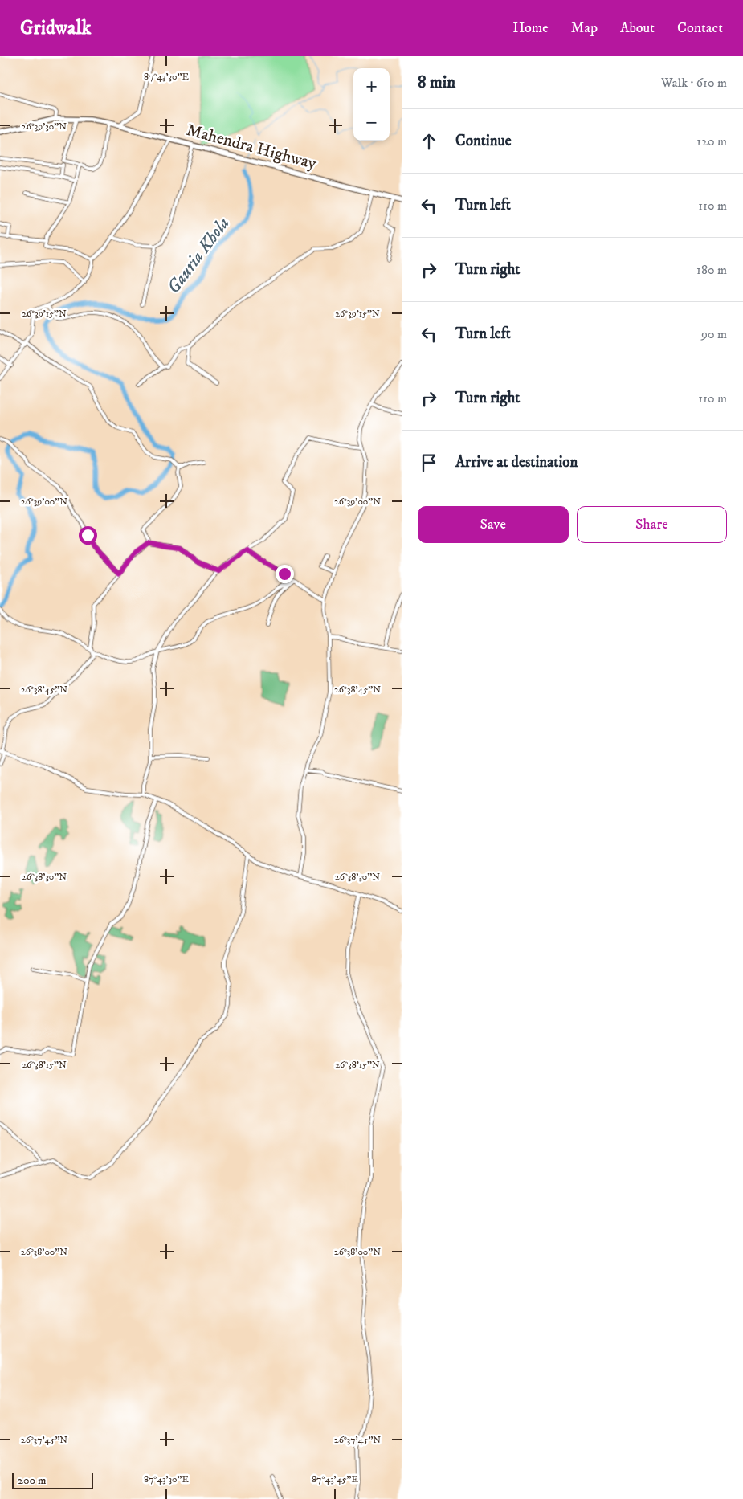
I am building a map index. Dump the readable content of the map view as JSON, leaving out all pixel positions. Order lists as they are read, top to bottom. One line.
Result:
{"streets":{"highway":["Mahendra Highway"]},"water":["Gauria Khola"],"scale_bar":"200 m","page":{"header":"Gridwalk","nav":["Home","Map","About","Contact"],"heading":["8 min","Walk · 610 m"],"map_buttons":["+","−"],"list":[["Continue","120 m"],["Turn left","110 m"],["Turn right","180 m"],["Turn left","90 m"],["Turn right","110 m"],"Arrive at destination"],"buttons":["Save","Share"],"scale":"200 m"},"coordinates":["87°43'30\"E","26°39'30\"N","26°39'15\"N","26°39'00\"N","26°38'45\"N","26°38'30\"N","26°38'15\"N","26°38'00\"N","26°37'45\"N","87°43'45\"E"]}
